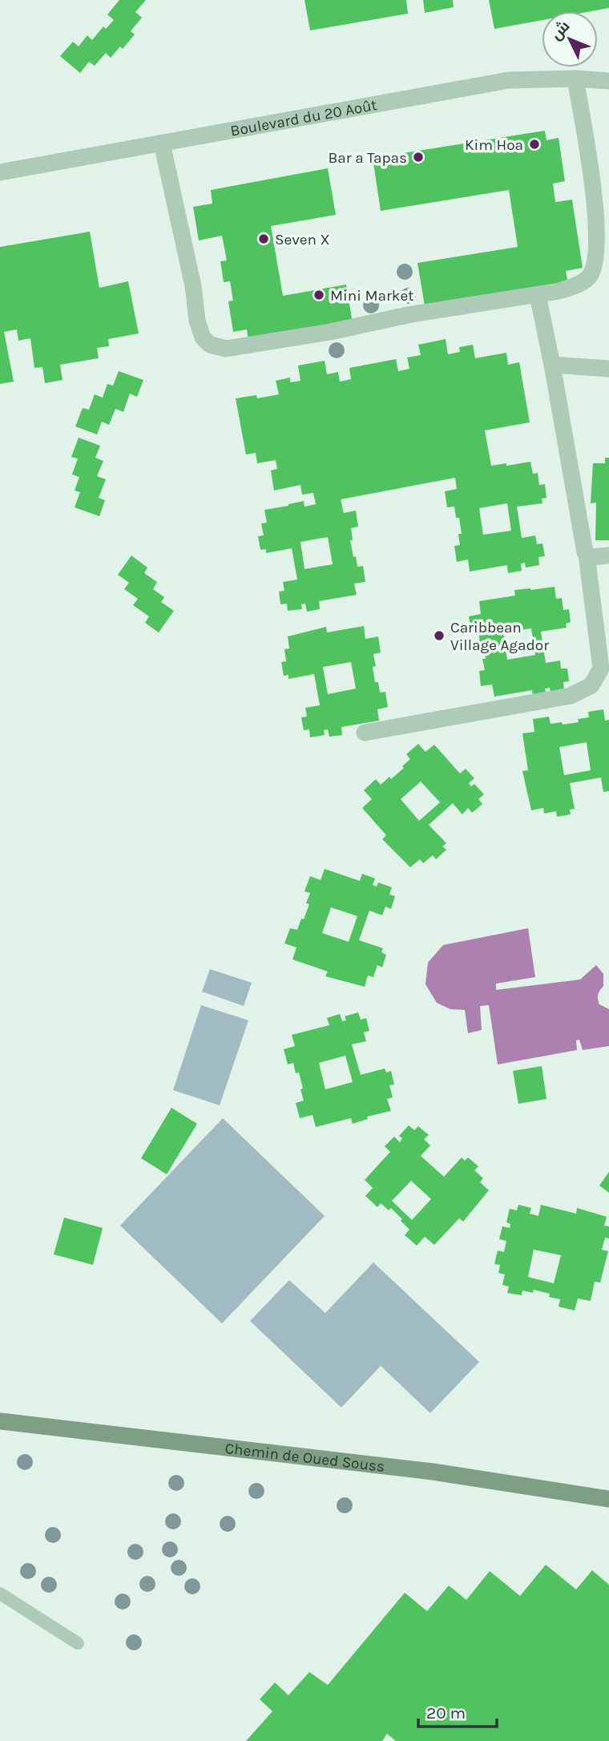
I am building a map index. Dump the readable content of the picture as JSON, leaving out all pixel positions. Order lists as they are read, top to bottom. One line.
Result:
{"streets":{"street":["Boulevard du 20 Août","Chemin de Oued Souss"]},"places":["Kim Hoa","Bar a Tapas","Seven X","Mini Market","Caribbean Village Agador"],"scale_bar":"20 m","north":"top left"}
